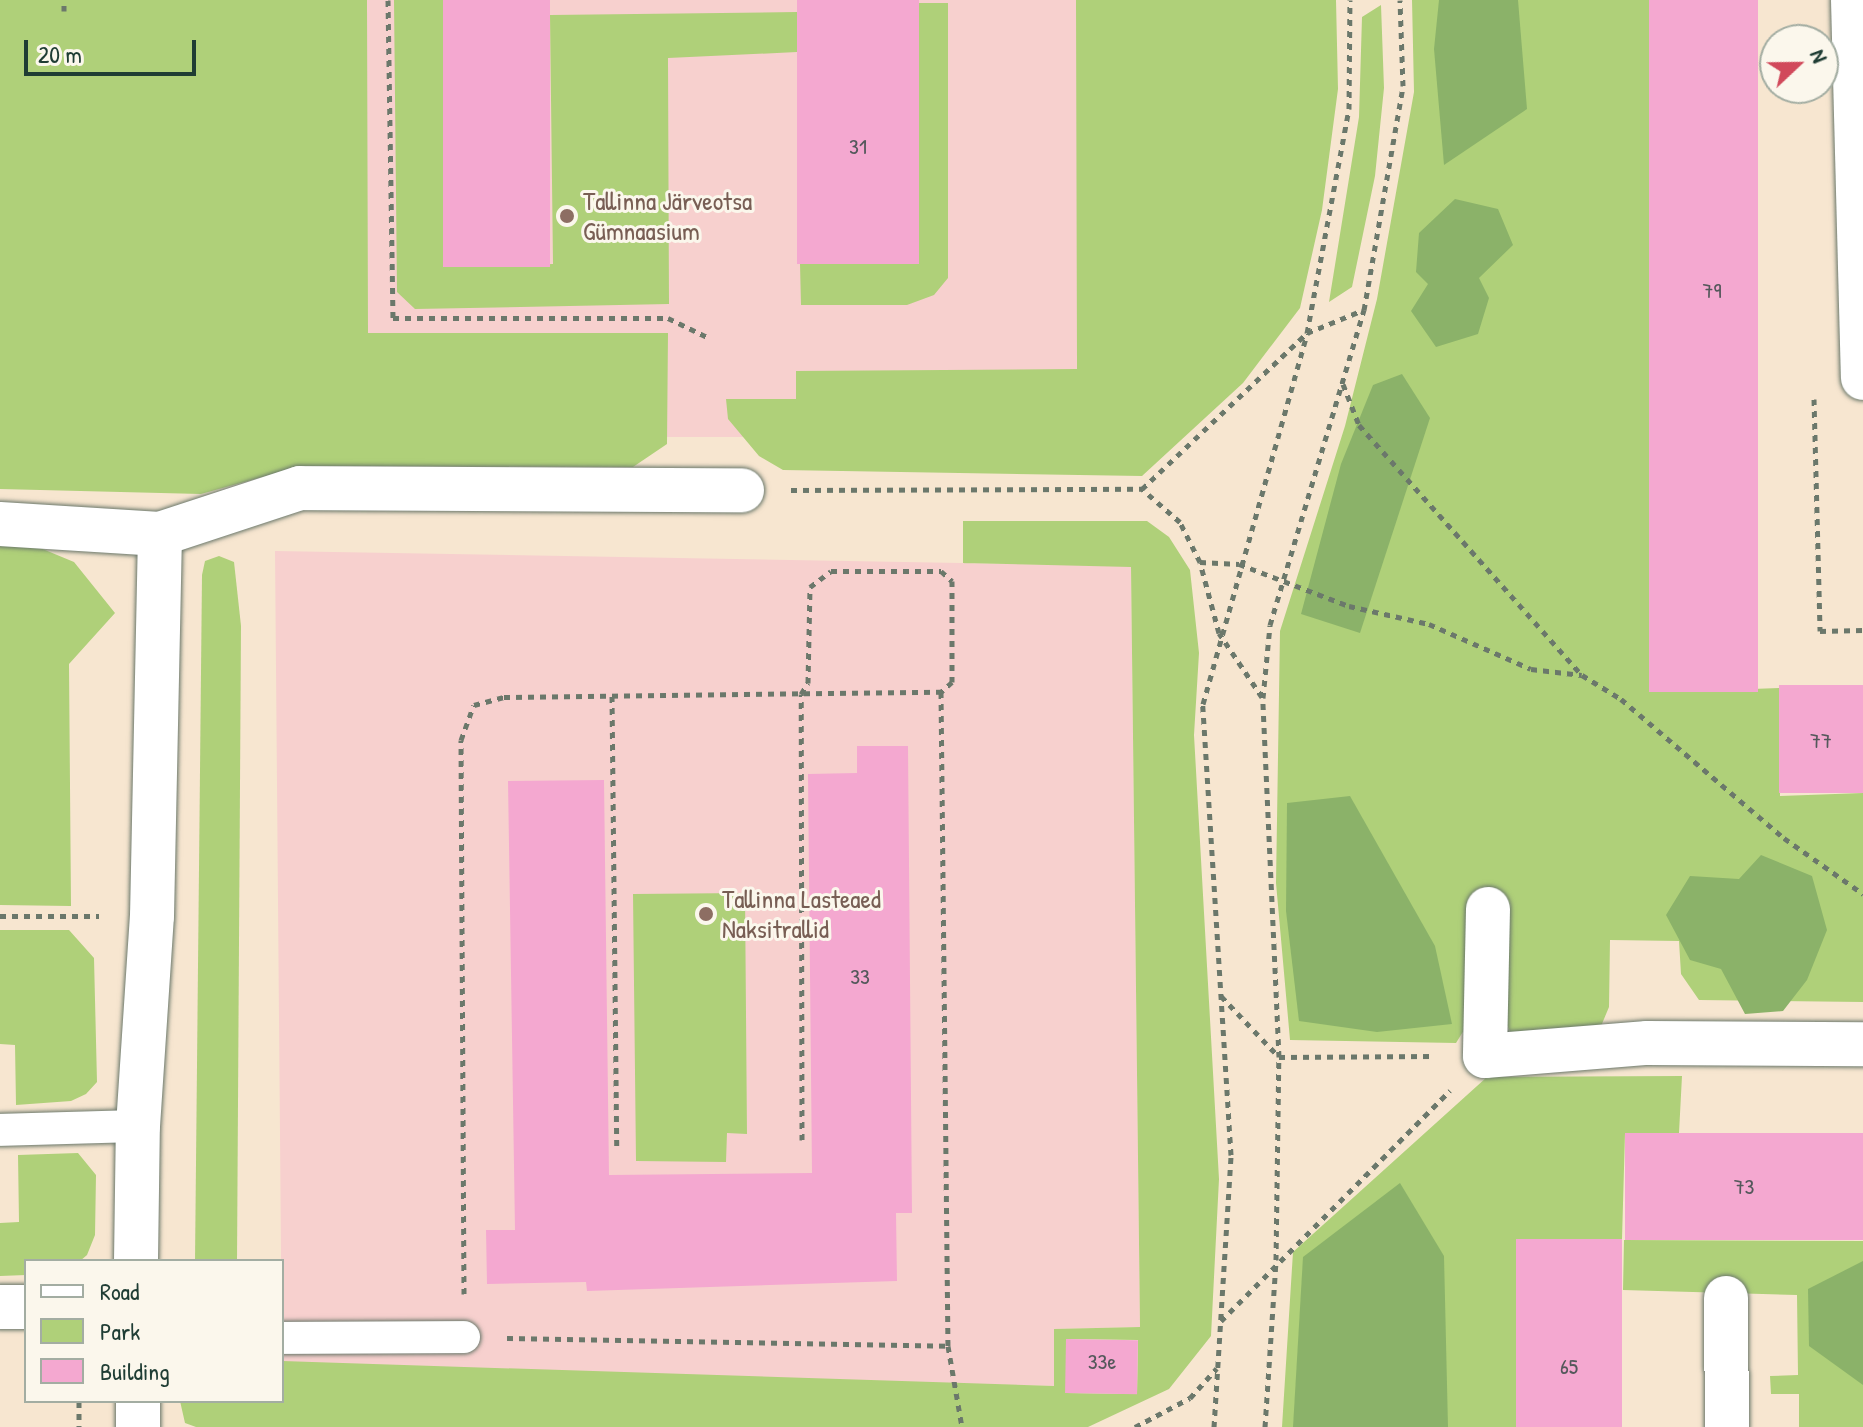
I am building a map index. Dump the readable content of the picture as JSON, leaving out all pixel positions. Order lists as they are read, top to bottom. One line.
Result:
{"places":["Tallinna Järveotsa Gümnaasium","Tallinna Lasteaed Naksitrallid"],"house_numbers":["31","79","77","33","73","33e","65"],"legend":["Road","Park","Building"],"scale_bar":"20 m","north":"right"}
